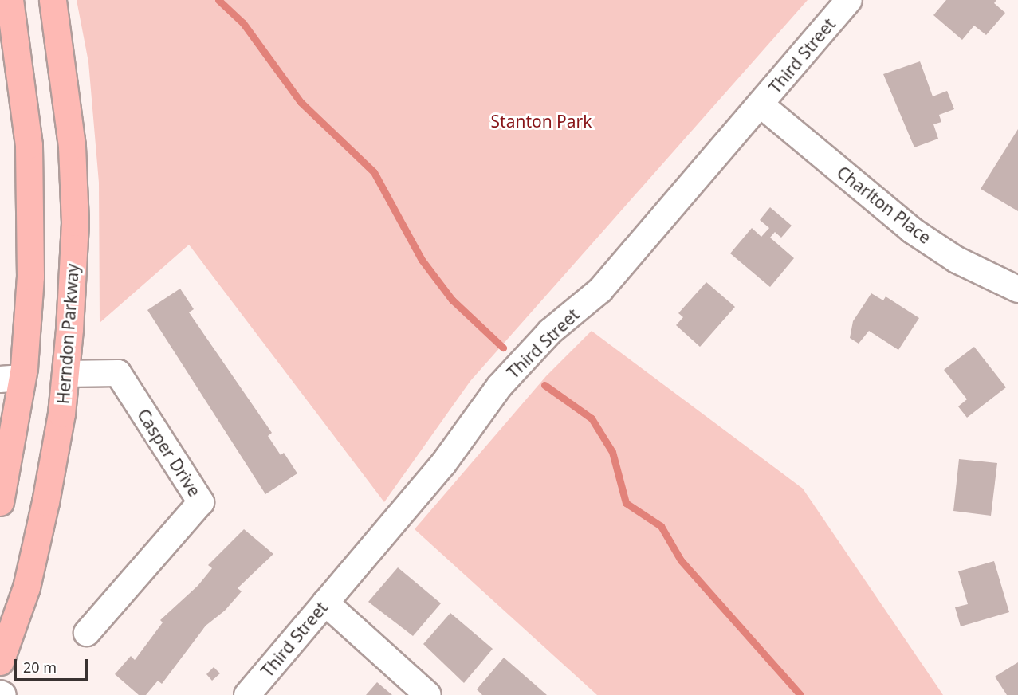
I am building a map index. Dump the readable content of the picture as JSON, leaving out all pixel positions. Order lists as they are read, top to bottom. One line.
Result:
{"streets":{"main road":["Herndon Parkway"],"street":["Third Street","Charlton Place","Casper Drive"]},"crossings":[["Third Street","Charlton Place"],["Herndon Parkway","Casper Drive"]],"parks":["Stanton Park"],"scale_bar":"20 m"}
